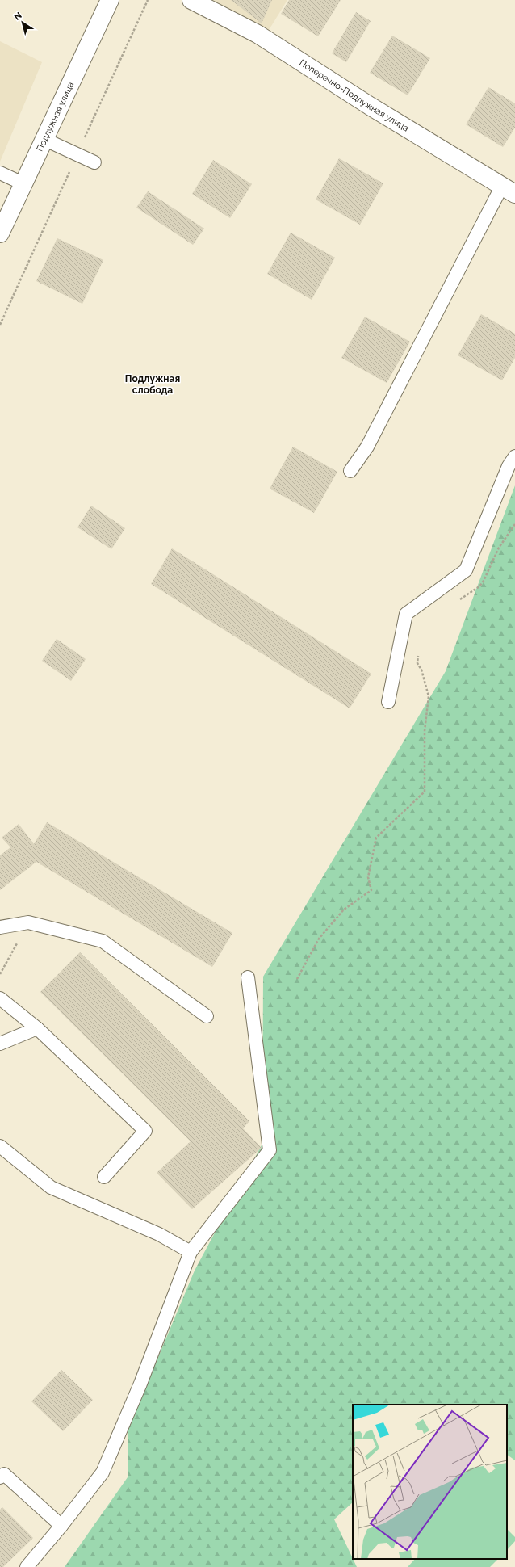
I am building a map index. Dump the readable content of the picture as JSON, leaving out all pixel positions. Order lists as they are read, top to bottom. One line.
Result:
{"streets":{"street":["Поперечно-Подлужная улица","Подлужная улица"]},"districts":["Подлужная слобода"],"north":"top left"}
